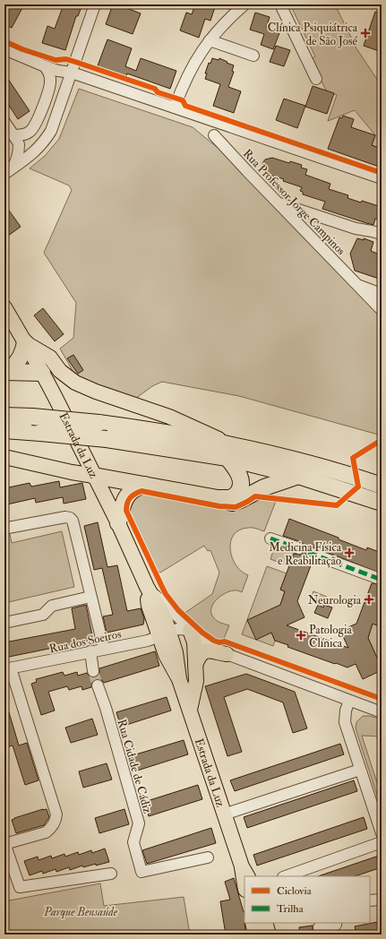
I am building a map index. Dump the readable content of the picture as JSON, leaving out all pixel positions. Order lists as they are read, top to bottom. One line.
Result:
{"streets":{"main road":["Estrada da Luz"],"street":["Rua Professor Jorge Campinos","Rua dos Soeiros","Rua Cidade de Cádiz"]},"crossings":[["Estrada da Luz","Rua dos Soeiros"]],"parks":["Parque Bensaúde"],"places":{"health":["Clínica Psiquiátrica de São José","Medicina Física e Reabilitação","Neurologia","Patologia Clínica"]},"legend":["Ciclovia","Trilha"]}
